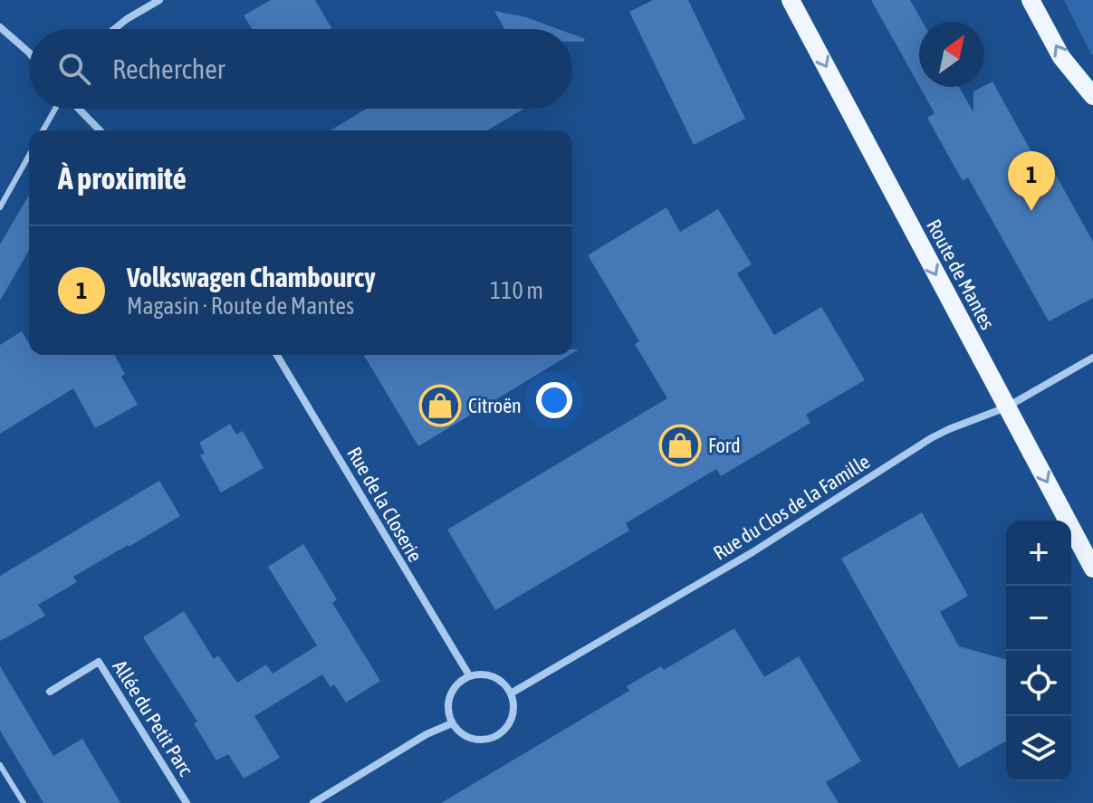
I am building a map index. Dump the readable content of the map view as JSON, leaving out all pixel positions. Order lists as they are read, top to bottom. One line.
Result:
{"streets":{"main road":["Route de Mantes"],"street":["Rue de la Closerie","Rue du Clos de la Famille","Allée du Petit Parc"]},"crossings":[["Route de Mantes","Rue du Clos de la Famille"],["Rue de la Closerie","Rue du Clos de la Famille"]],"one_way":["Route de Mantes"],"places":{"shop":["Citroën","Ford"]},"north":"top right","page":{"search":"Rechercher","heading":"À proximité","pins":"1","list":[{"mark":"1","name":"Volkswagen Chambourcy","note":"Magasin · Route de Mantes","value":"110 m"}],"map_buttons":["+","−"]}}
